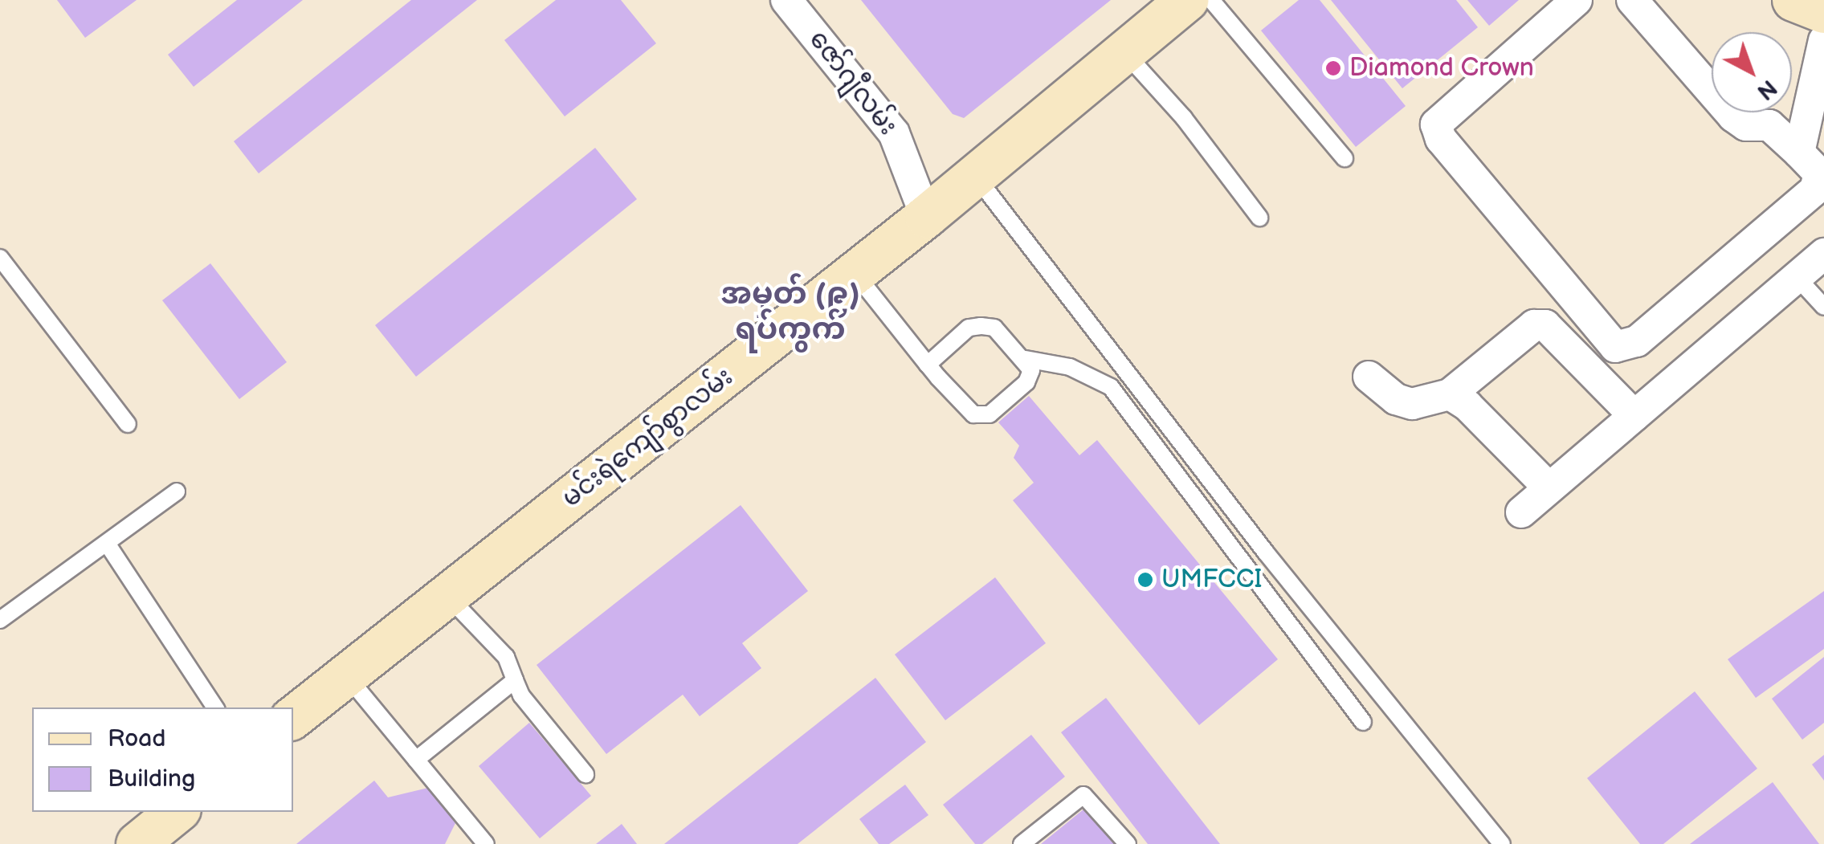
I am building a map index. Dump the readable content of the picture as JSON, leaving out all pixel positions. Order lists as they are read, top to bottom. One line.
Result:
{"streets":{"main road":["မင်းရဲကျော်စွာလမ်း"],"street":["ဇော်ဂျီလမ်း"]},"crossings":[["ဇော်ဂျီလမ်း","မင်းရဲကျော်စွာလမ်း"]],"districts":["အမှတ် (၉) ရပ်ကွက်"],"places":["Diamond Crown","UMFCCI"],"legend":["Road","Building"],"north":"bottom right"}
